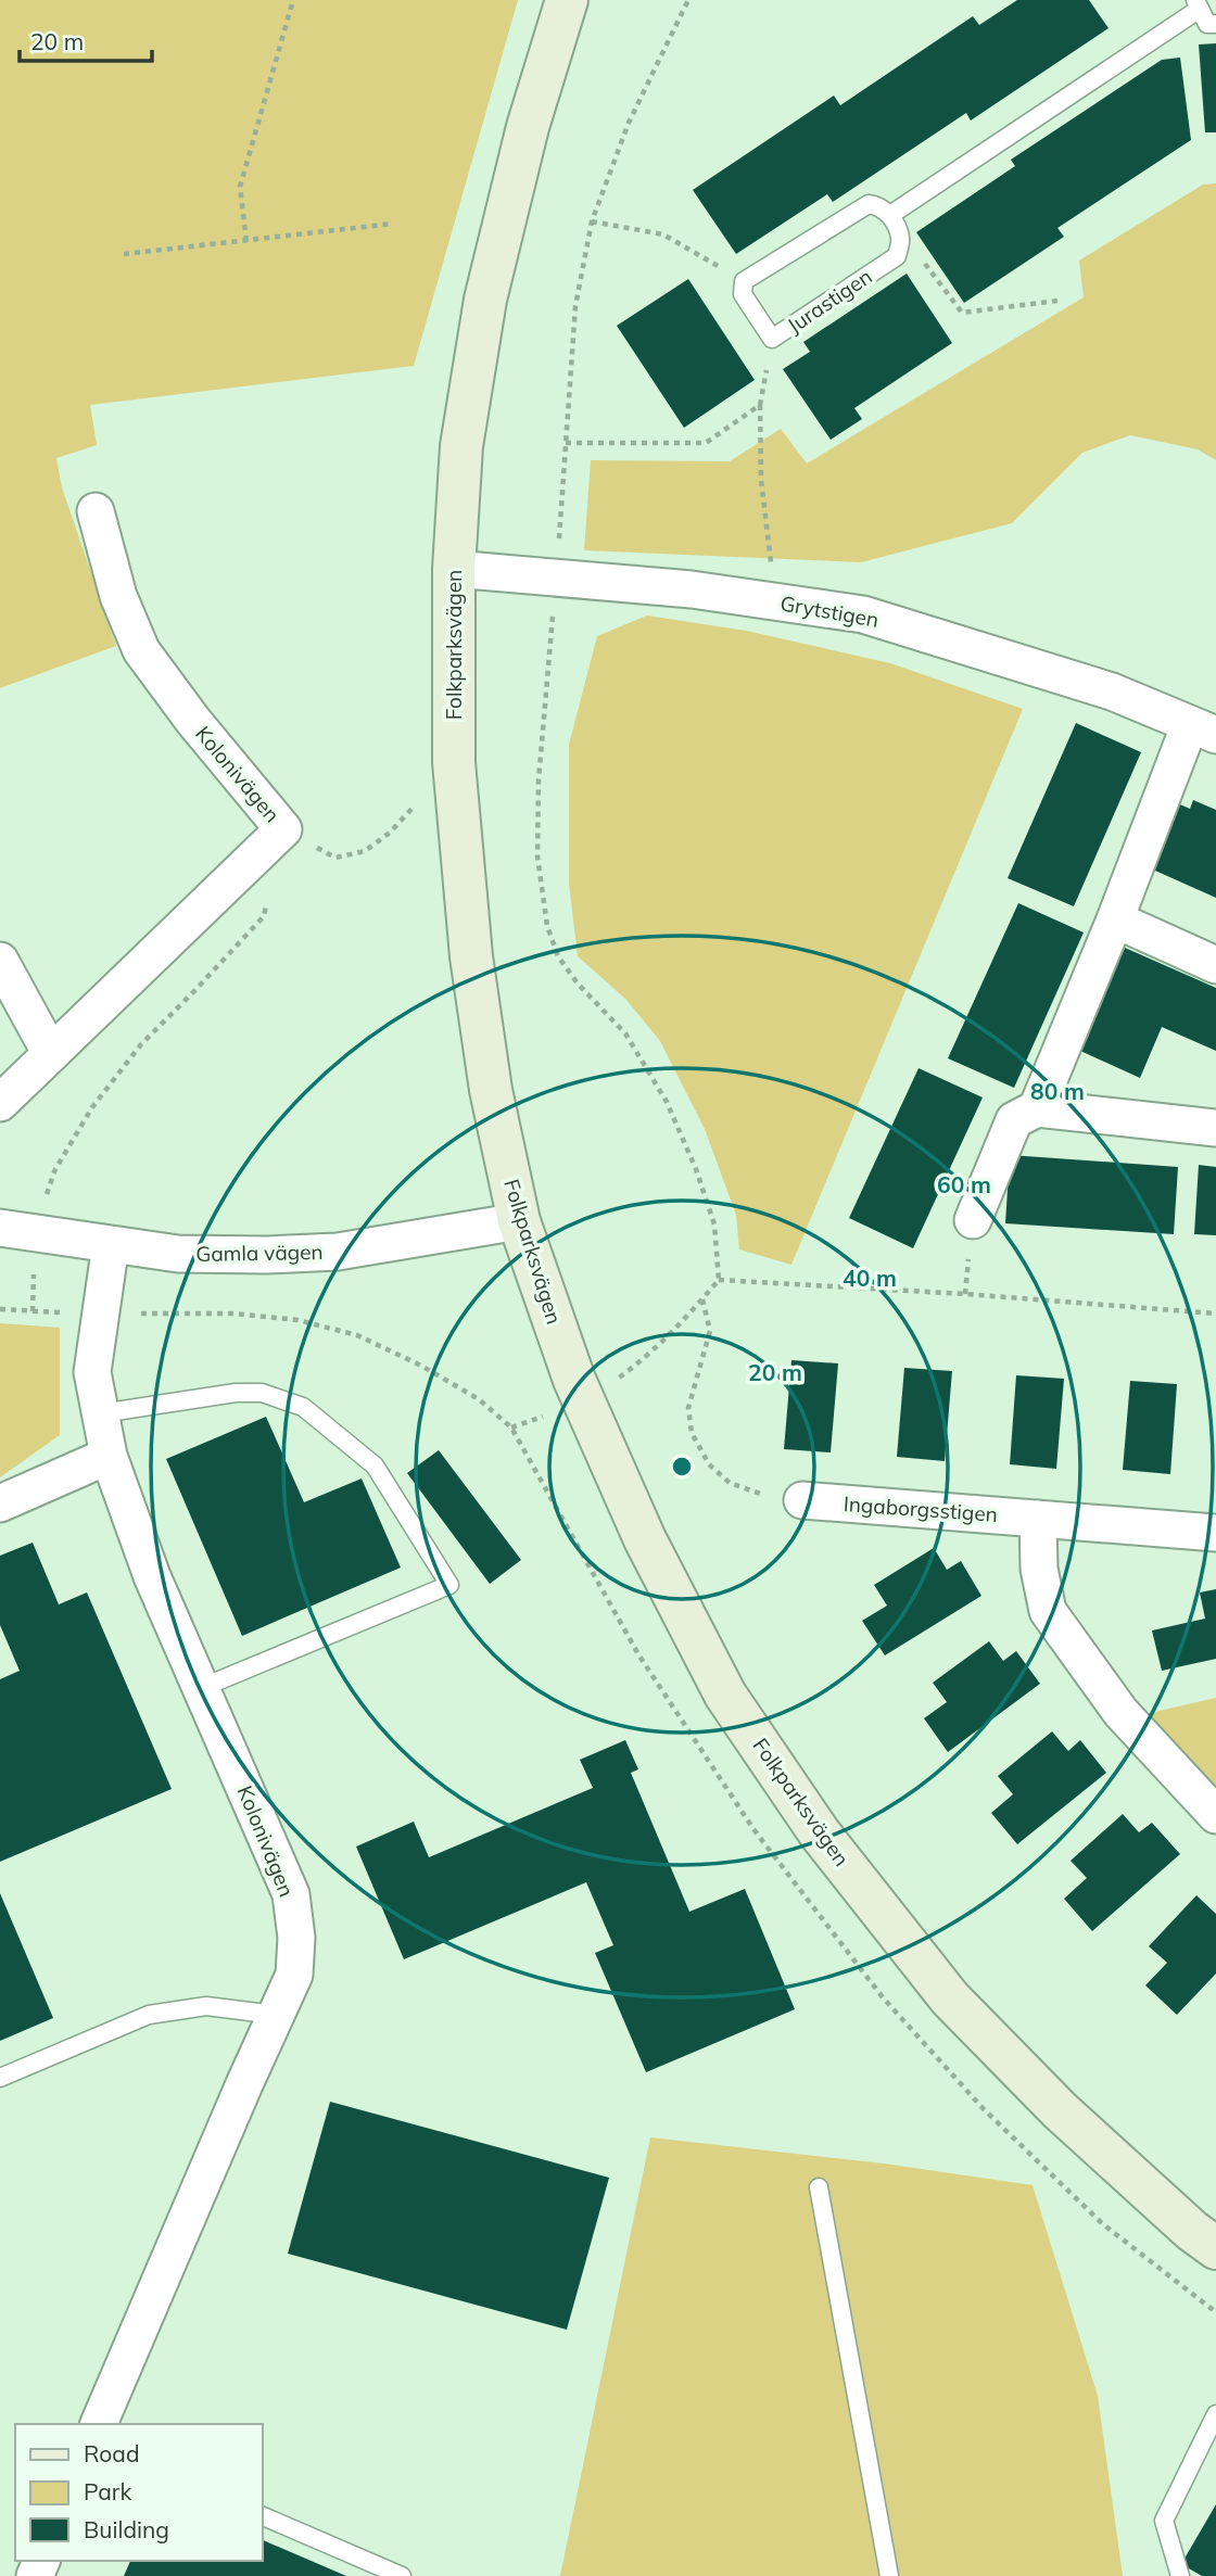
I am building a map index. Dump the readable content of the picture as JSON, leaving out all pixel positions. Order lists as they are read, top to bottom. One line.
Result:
{"streets":{"main road":["Folkparksvägen"],"street":["Grytstigen","Kolonivägen","Gamla vägen","Ingaborgsstigen"],"lane":["Jurastigen"]},"crossings":[["Grytstigen","Folkparksvägen"],["Folkparksvägen","Gamla vägen"],["Kolonivägen","Gamla vägen"]],"legend":["Road","Park","Building"],"scale_bar":"20 m","rings":["80 m","60 m","40 m","20 m"]}
